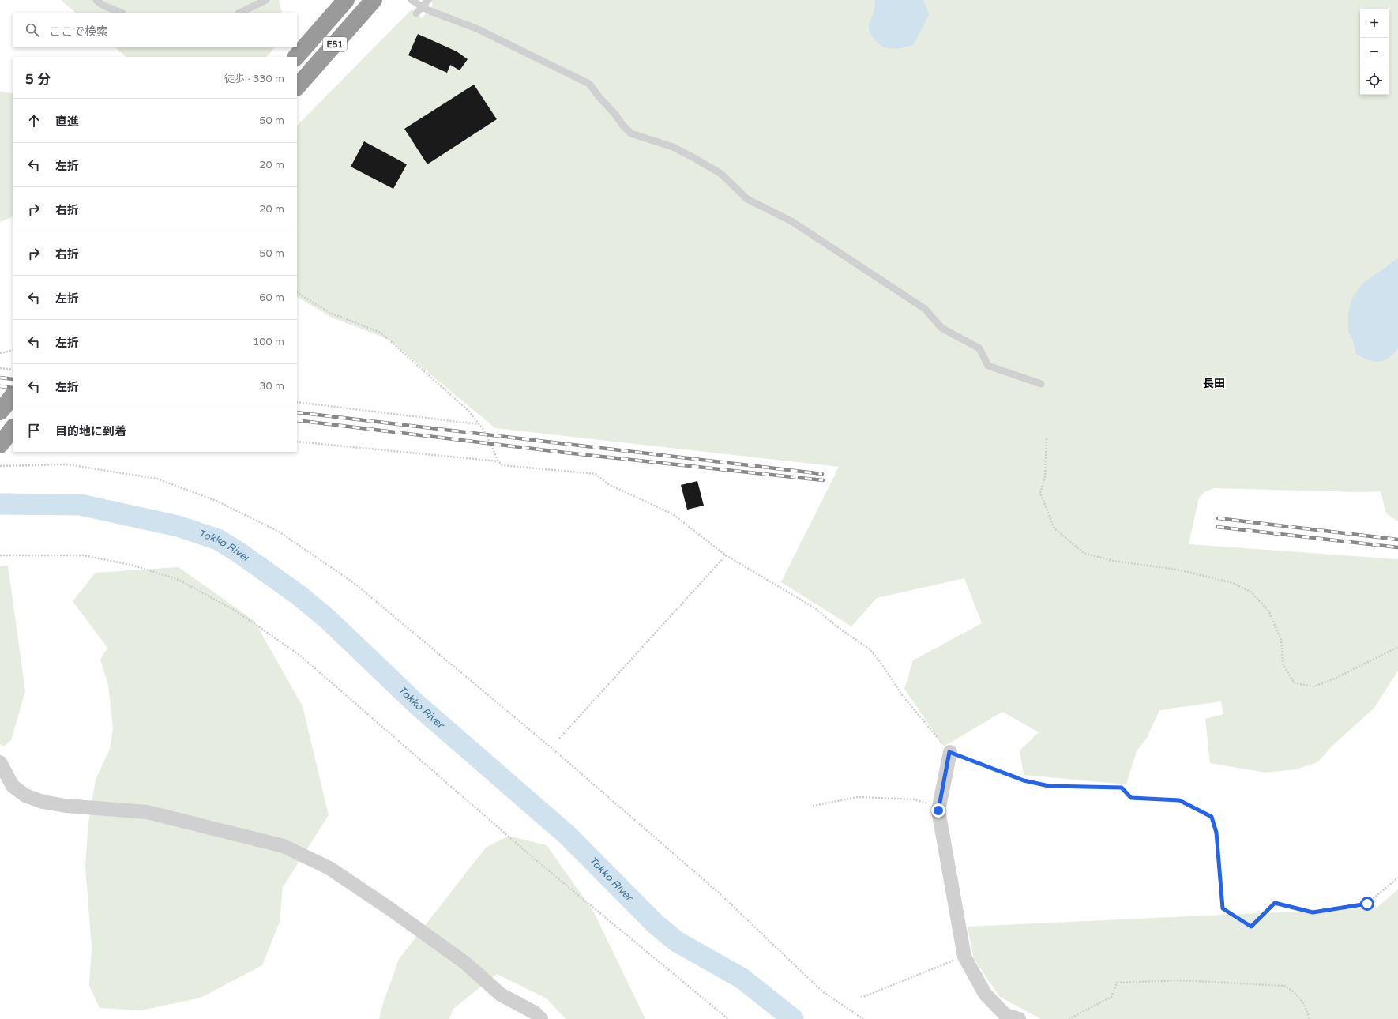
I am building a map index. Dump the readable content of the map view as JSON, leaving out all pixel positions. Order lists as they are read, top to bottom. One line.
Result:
{"streets":{"highway":["E51"]},"districts":["長田"],"water":["Tokko River"],"page":{"map_buttons":["+","−"],"search":"ここで検索","heading":["5 分","徒歩 · 330 m"],"list":[["直進","50 m"],["左折","20 m"],["右折","20 m"],["右折","50 m"],["左折","60 m"],["左折","100 m"],["左折","30 m"],"目的地に到着"]}}
